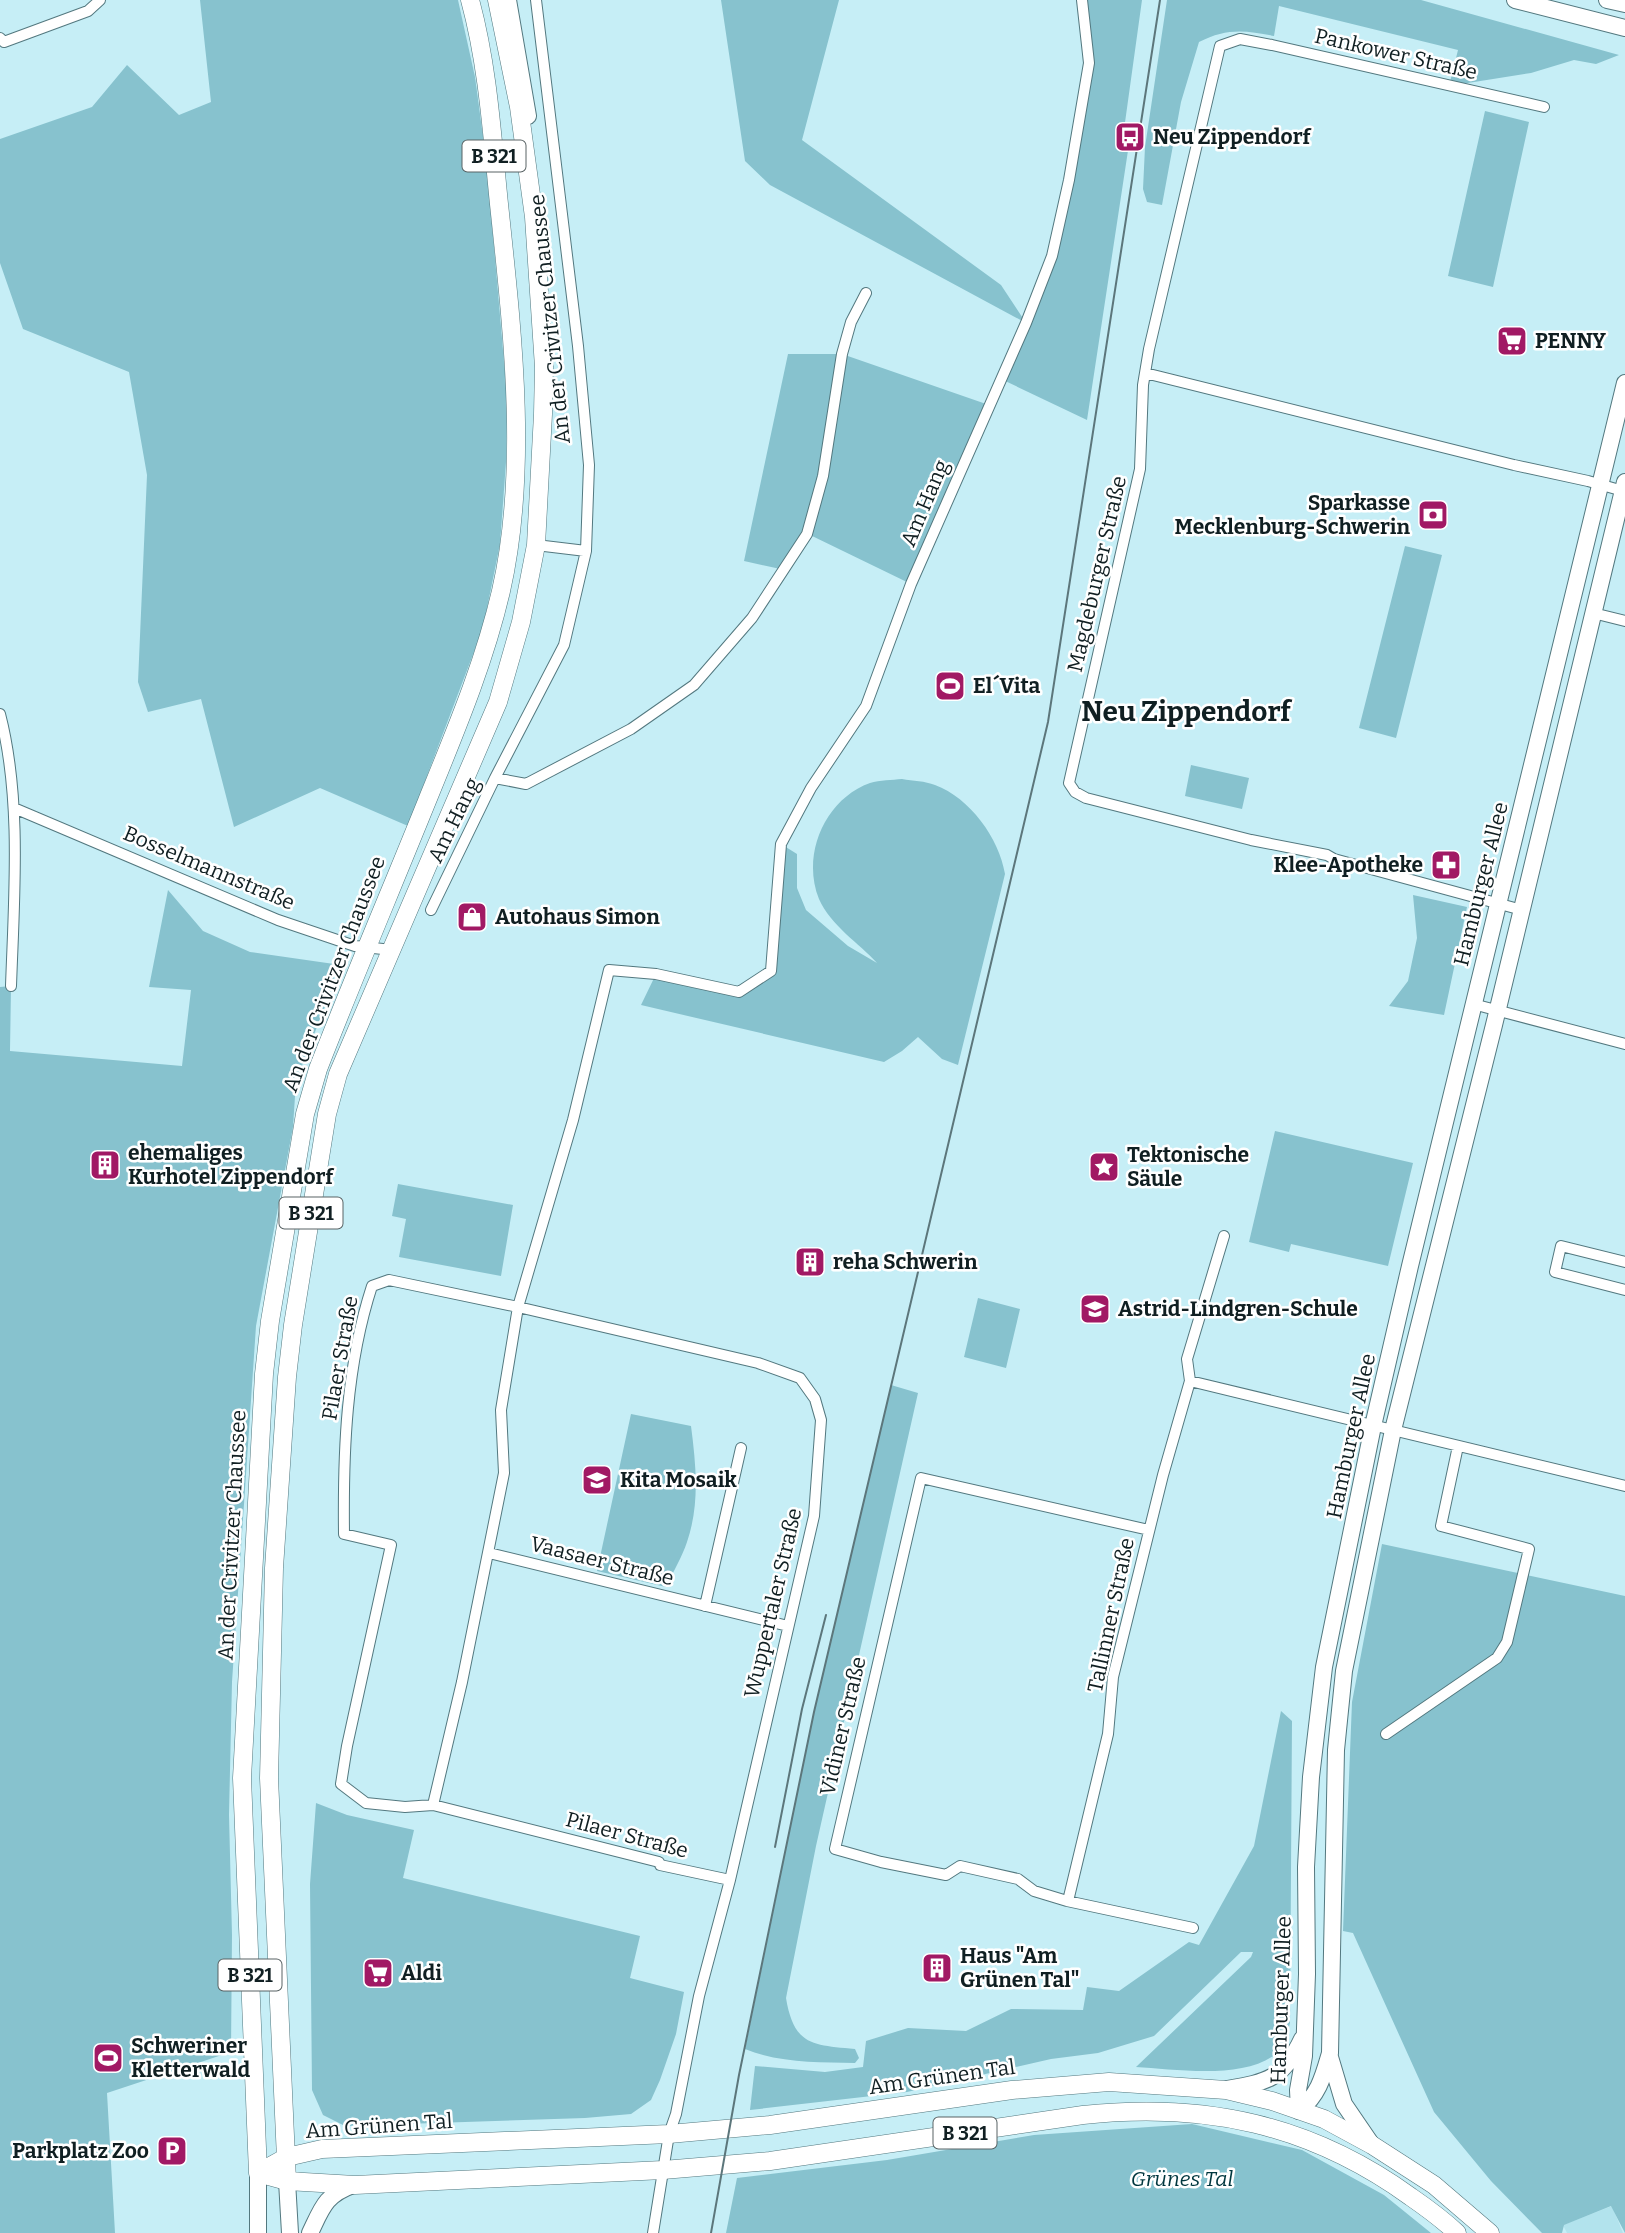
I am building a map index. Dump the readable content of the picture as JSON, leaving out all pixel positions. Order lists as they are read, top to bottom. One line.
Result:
{"streets":{"main road":["B 321","An der Crivitzer Chaussee","Am Grünen Tal"],"street":["Pankower Straße","Am Hang","Magdeburger Straße","Bosselmannstraße","Hamburger Allee","Pilaer Straße","Vaasaer Straße","Wuppertaler Straße","Tallinner Straße","Vidiner Straße"]},"crossings":[["Pankower Straße","Magdeburger Straße"],["B 321","An der Crivitzer Chaussee"],["B 321","Wuppertaler Straße"],["B 321","Am Grünen Tal"],["An der Crivitzer Chaussee","Am Hang"],["An der Crivitzer Chaussee","Bosselmannstraße"],["An der Crivitzer Chaussee","Am Grünen Tal"],["Am Hang","Pilaer Straße"],["Am Hang","Wuppertaler Straße"],["Magdeburger Straße","Hamburger Allee"],["Hamburger Allee","Am Grünen Tal"],["Pilaer Straße","Wuppertaler Straße"],["Vaasaer Straße","Wuppertaler Straße"],["Wuppertaler Straße","Am Grünen Tal"],["Tallinner Straße","Vidiner Straße"]],"districts":["Neu Zippendorf"],"parks":["Grünes Tal"],"places":{"bus stop":["Neu Zippendorf"],"supermarket":["PENNY","Aldi"],"bank":["Sparkasse Mecklenburg-Schwerin"],"sports":["El´Vita","Schweriner Kletterwald"],"pharmacy":["Klee-Apotheke"],"shop":["Autohaus Simon"],"building":["ehemaliges Kurhotel Zippendorf","reha Schwerin","Haus \"Am Grünen Tal\""],"place":["Tektonische Säule"],"school or university":["Astrid-Lindgren-Schule","Kita Mosaik"],"parking":["Parkplatz Zoo"]}}
